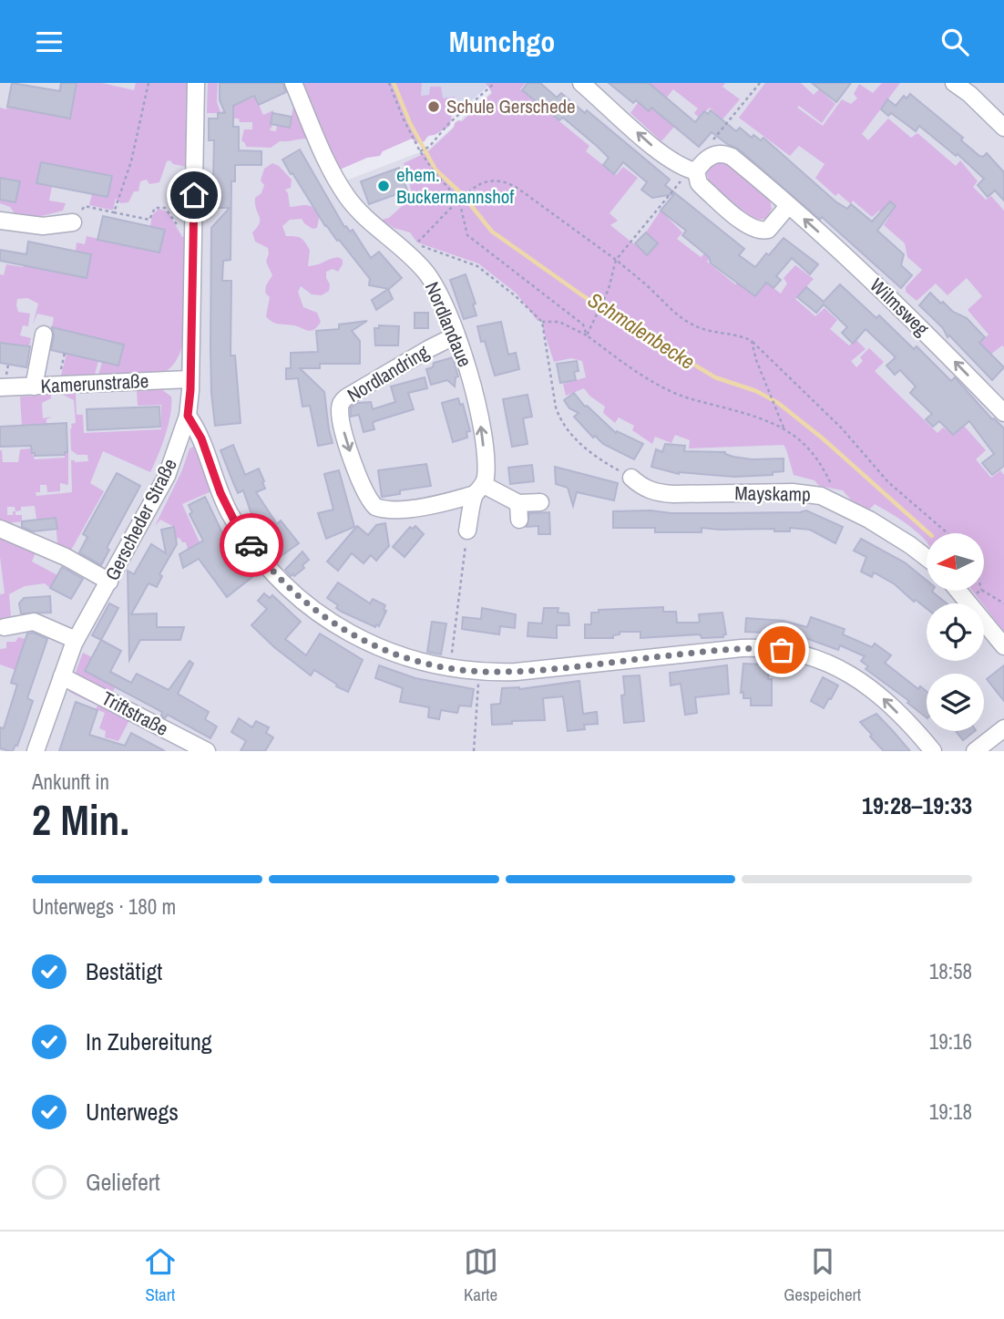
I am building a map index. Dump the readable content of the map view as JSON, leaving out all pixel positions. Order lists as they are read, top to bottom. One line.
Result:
{"streets":{"street":["Wilmsweg","Nordlandaue","Nordlandring","Kamerunstraße","Mayskamp","Gerscheder Straße","Triftstraße"]},"crossings":[["Nordlandaue","Nordlandring"],["Kamerunstraße","Gerscheder Straße"],["Gerscheder Straße","Triftstraße"]],"one_way":["Wilmsweg"],"water":["Schmalenbecke"],"places":["Schule Gerschede","ehem. Buckermannshof"],"north":"left","page":{"header":"Munchgo","heading":["2 Min.","Ankunft in","19:28–19:33"],"bar":"Unterwegs · 180 m","list":[["Bestätigt","18:58"],["In Zubereitung","19:16"],["Unterwegs","19:18"],"Geliefert"],"tabs":["Start","Karte","Gespeichert"]}}
